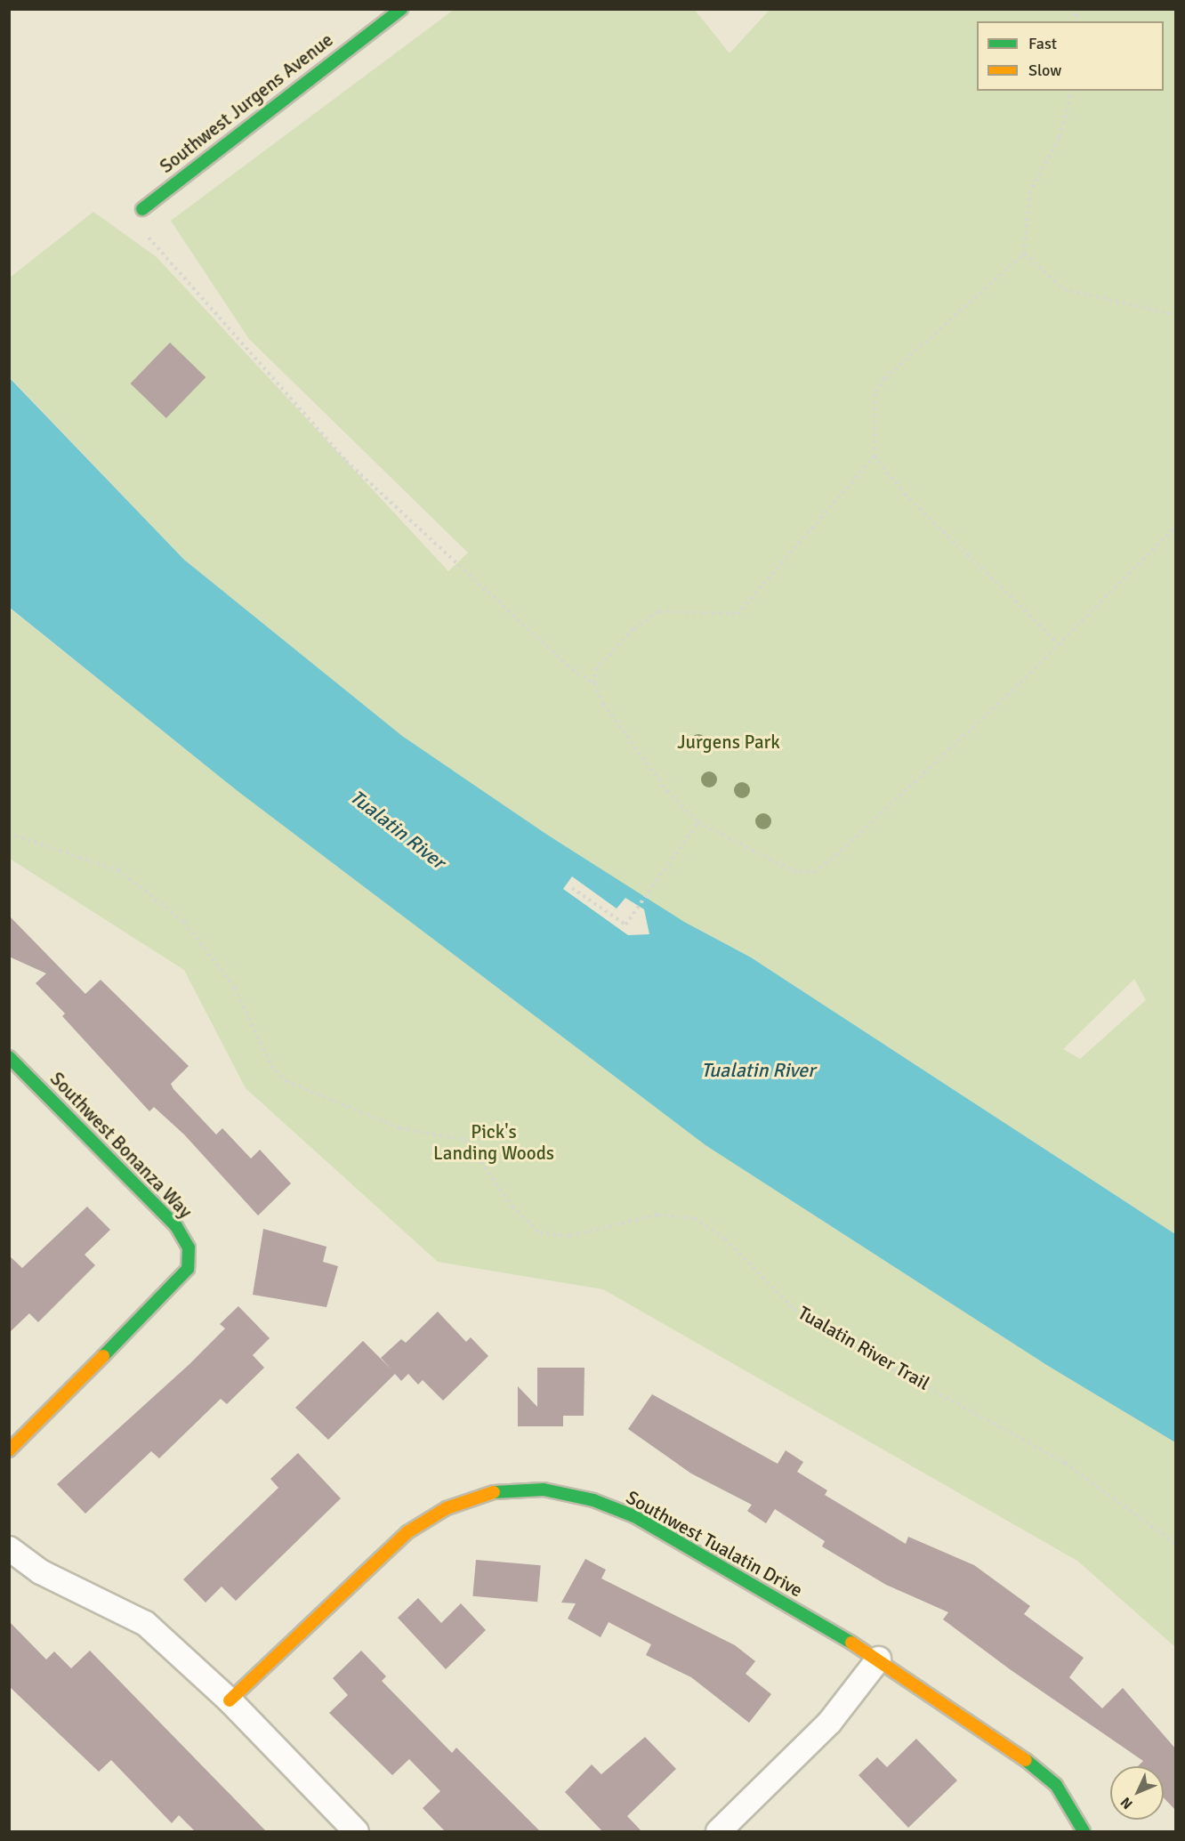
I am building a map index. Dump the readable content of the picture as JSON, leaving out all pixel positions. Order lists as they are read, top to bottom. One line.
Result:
{"streets":{"street":["Southwest Jurgens Avenue","Southwest Bonanza Way","Southwest Tualatin Drive"],"path":["Tualatin River Trail"]},"water":["Tualatin River"],"parks":["Jurgens Park","Pick's Landing Woods"],"legend":["Fast","Slow"],"north":"bottom left"}
